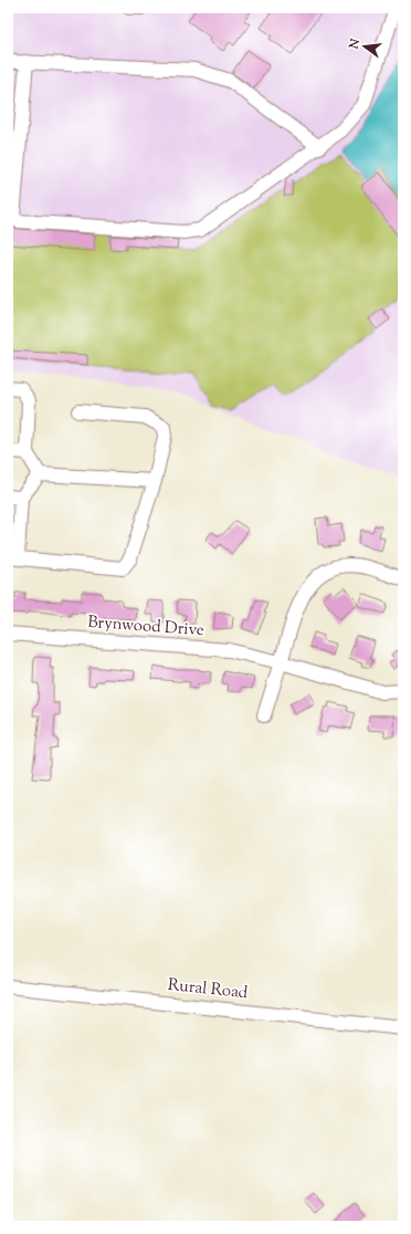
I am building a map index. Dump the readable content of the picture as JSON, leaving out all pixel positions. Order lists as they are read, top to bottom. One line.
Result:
{"streets":{"street":["Brynwood Drive","Rural Road"]},"north":"left"}
